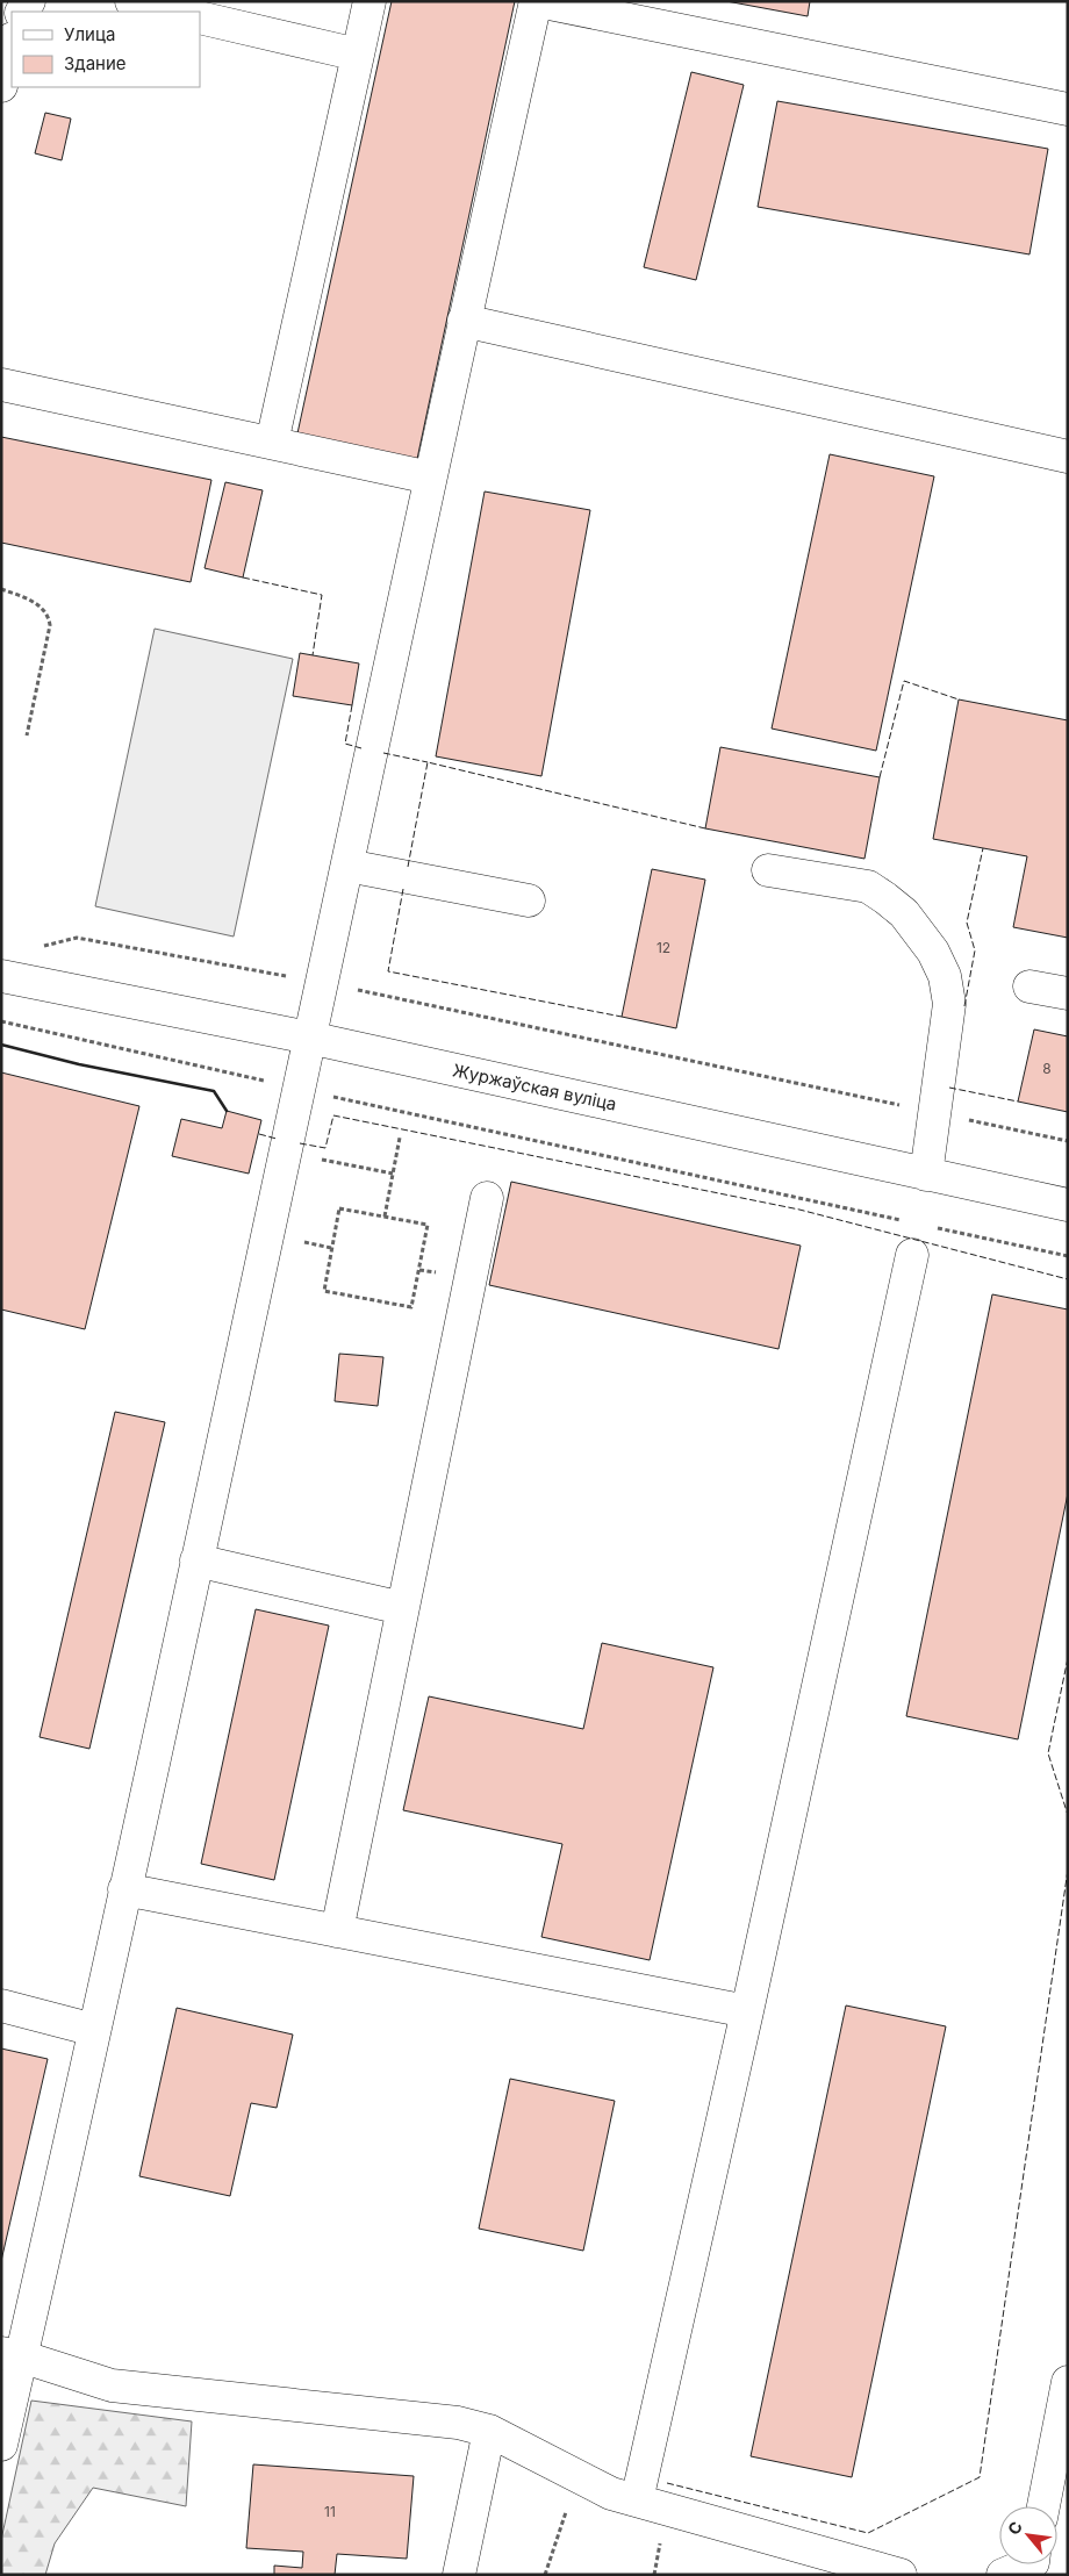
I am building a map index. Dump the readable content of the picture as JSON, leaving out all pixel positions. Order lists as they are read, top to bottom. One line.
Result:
{"streets":{"street":["Журжаўская вуліца"]},"house_numbers":["12","8","11"],"legend":["Улица","Здание"],"north":"top left"}
